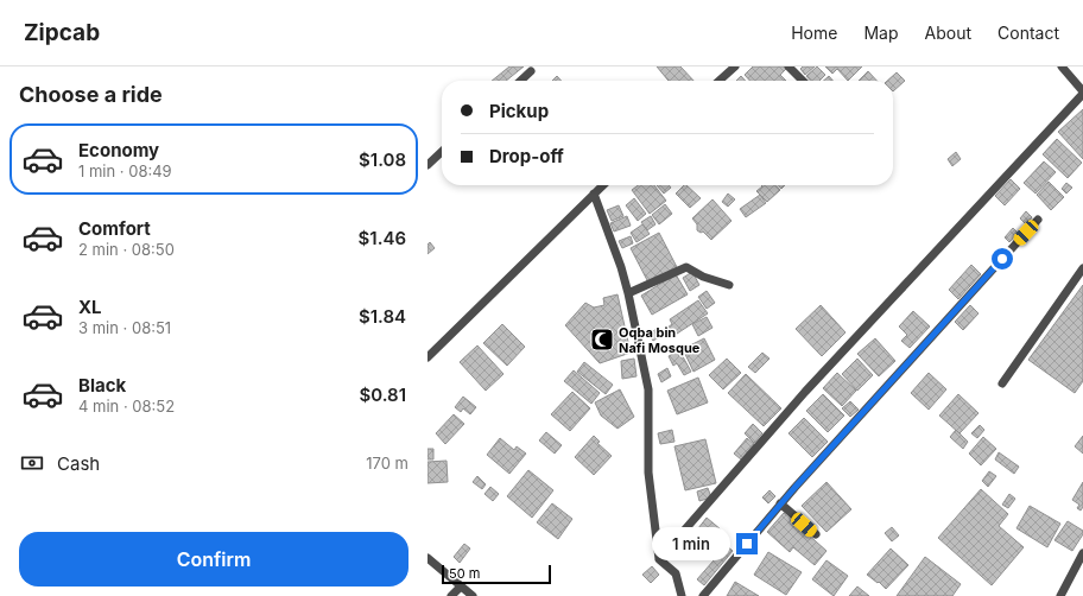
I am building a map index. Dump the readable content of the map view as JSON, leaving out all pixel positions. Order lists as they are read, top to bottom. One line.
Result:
{"places":{"mosque":["Oqba bin Nafi Mosque"]},"scale_bar":"50 m","page":{"header":"Zipcab","nav":["Home","Map","About","Contact"],"heading":"Choose a ride","banner":["Pickup","Drop-off"],"list":[{"name":"Economy","note":"1 min · 08:49","value":"$1.08"},{"name":"Comfort","note":"2 min · 08:50","value":"$1.46"},{"name":"XL","note":"3 min · 08:51","value":"$1.84"},{"name":"Black","note":"4 min · 08:52","value":"$0.81"}],"pay":["Cash","170 m"],"buttons":"Confirm","bubble":"1 min","scale":"50 m"}}
